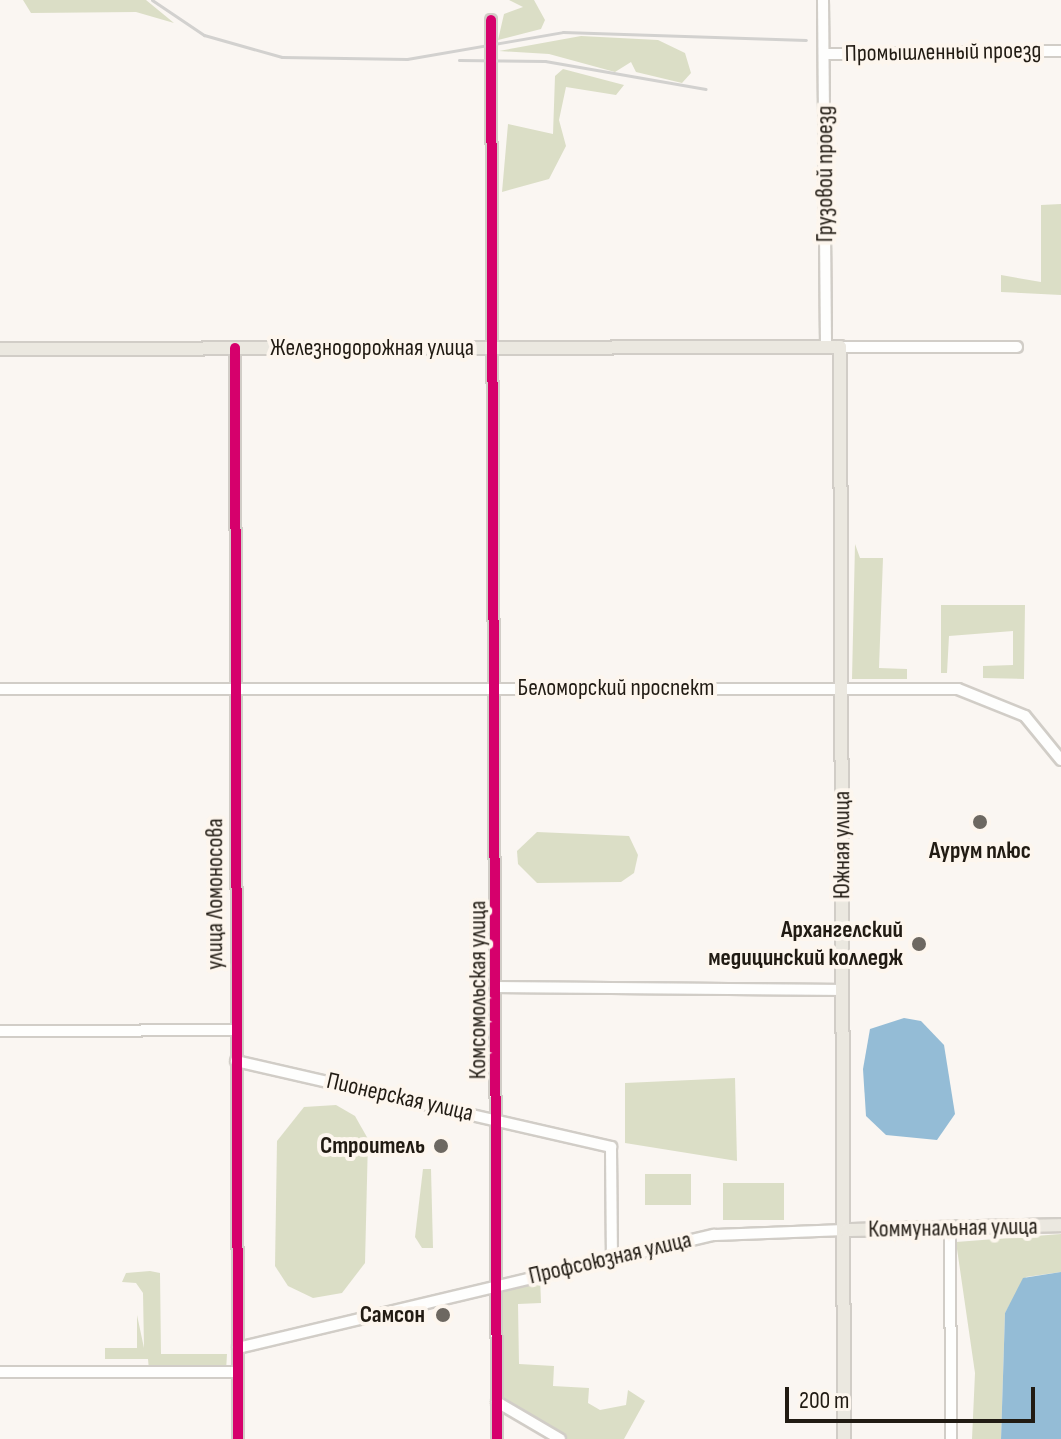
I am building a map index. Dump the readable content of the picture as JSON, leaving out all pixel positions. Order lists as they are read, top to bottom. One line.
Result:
{"streets":{"main road":["Железнодорожная улица","Южная улица","Коммунальная улица"],"street":["Промышленный проезд","Грузовой проезд","Беломорский проспект","улица Ломоносова","Комсомольская улица","Пионерская улица","Профсоюзная улица"]},"crossings":[["Промышленный проезд","Грузовой проезд"],["Грузовой проезд","Железнодорожная улица"],["Железнодорожная улица","Южная улица"],["Железнодорожная улица","улица Ломоносова"],["Железнодорожная улица","Комсомольская улица"],["Беломорский проспект","Южная улица"],["Беломорский проспект","улица Ломоносова"],["Беломорский проспект","Комсомольская улица"],["Южная улица","Коммунальная улица"],["Южная улица","Профсоюзная улица"],["улица Ломоносова","Пионерская улица"],["улица Ломоносова","Профсоюзная улица"],["Комсомольская улица","Пионерская улица"],["Комсомольская улица","Профсоюзная улица"],["Коммунальная улица","Профсоюзная улица"]],"places":["Аурум плюс","Архангелский медицинский колледж","Строитель","Самсон"],"scale_bar":"200 m"}
